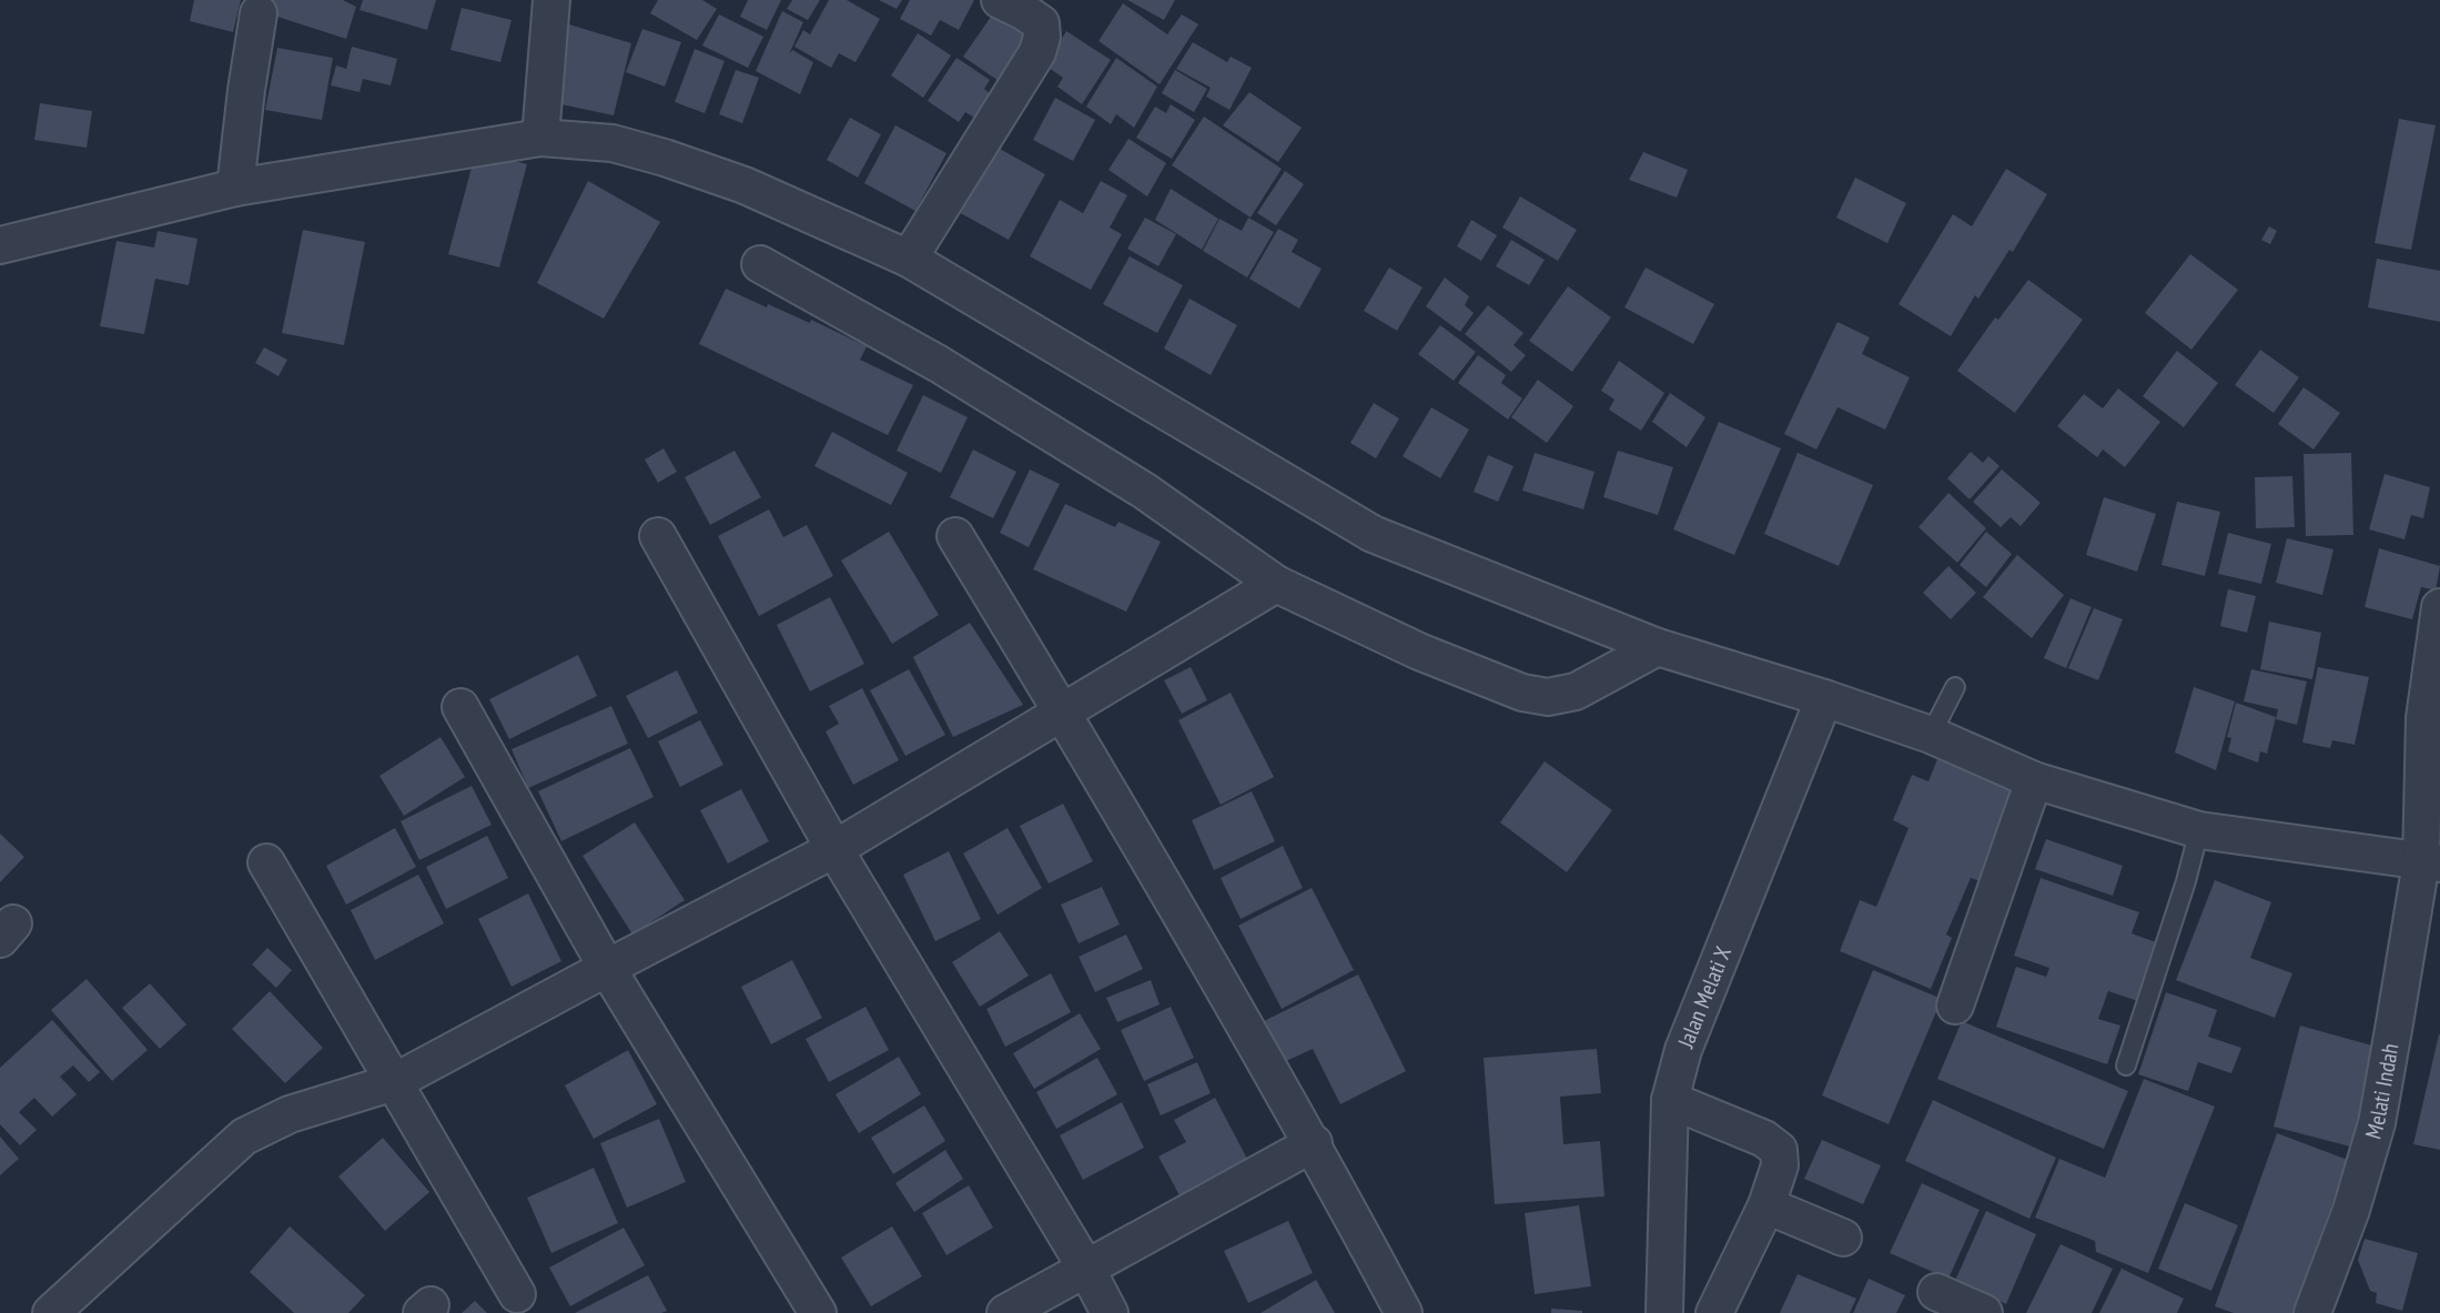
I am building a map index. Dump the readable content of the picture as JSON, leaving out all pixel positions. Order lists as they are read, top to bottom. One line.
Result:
{"streets":{"street":["Jalan Melati X","Melati Indah"]}}
